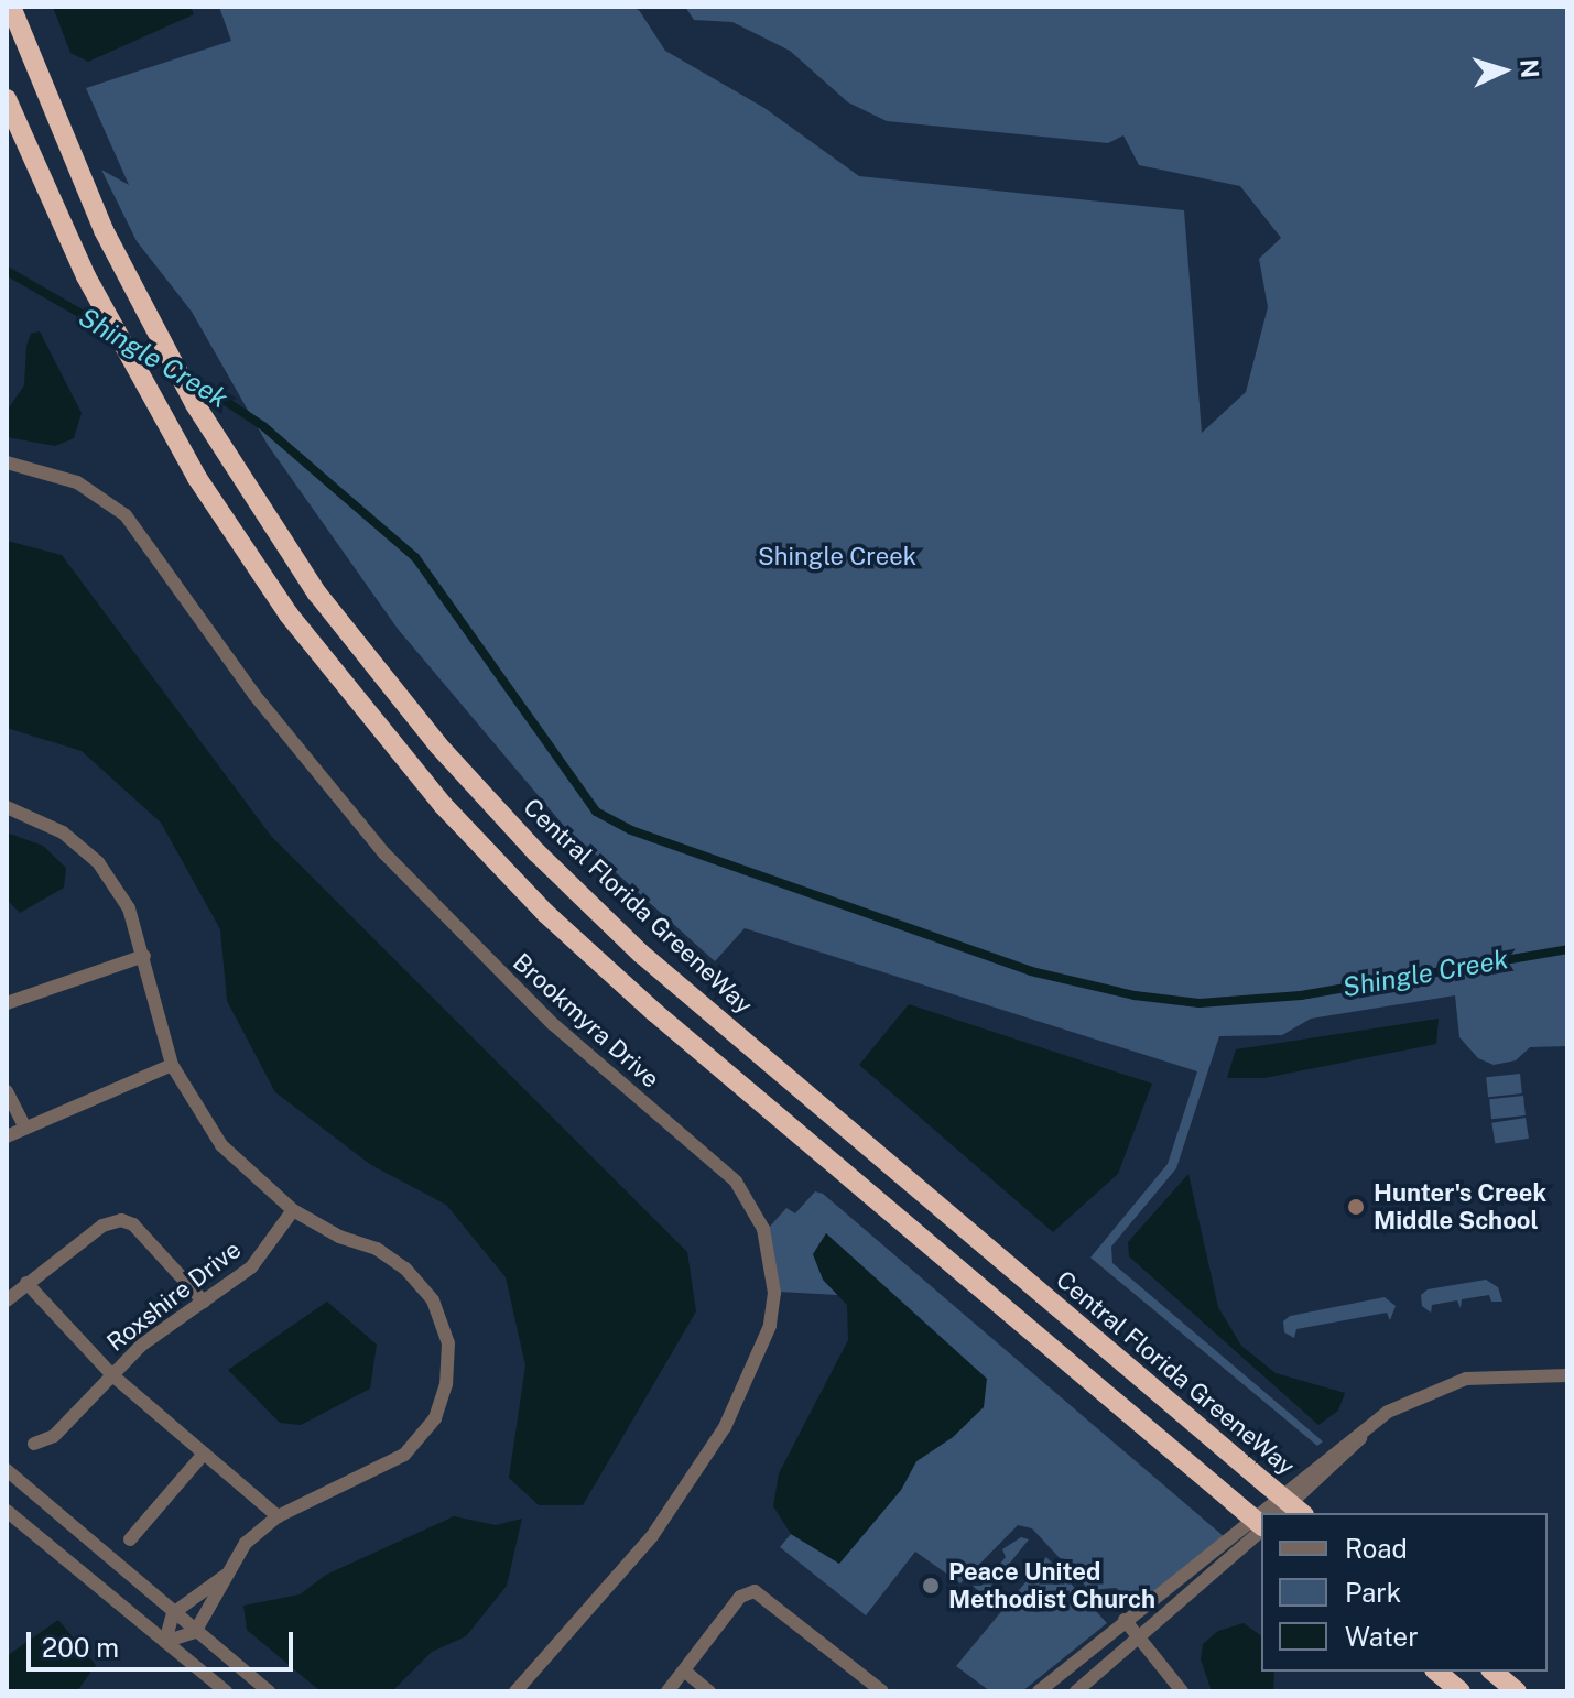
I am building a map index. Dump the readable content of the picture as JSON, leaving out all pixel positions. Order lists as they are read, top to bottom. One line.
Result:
{"streets":{"highway":["Central Florida GreeneWay"],"street":["Brookmyra Drive","Roxshire Drive"]},"water":["Shingle Creek"],"parks":["Shingle Creek"],"places":["Hunter's Creek Middle School","Peace United Methodist Church"],"legend":["Road","Park","Water"],"scale_bar":"200 m","north":"right"}
